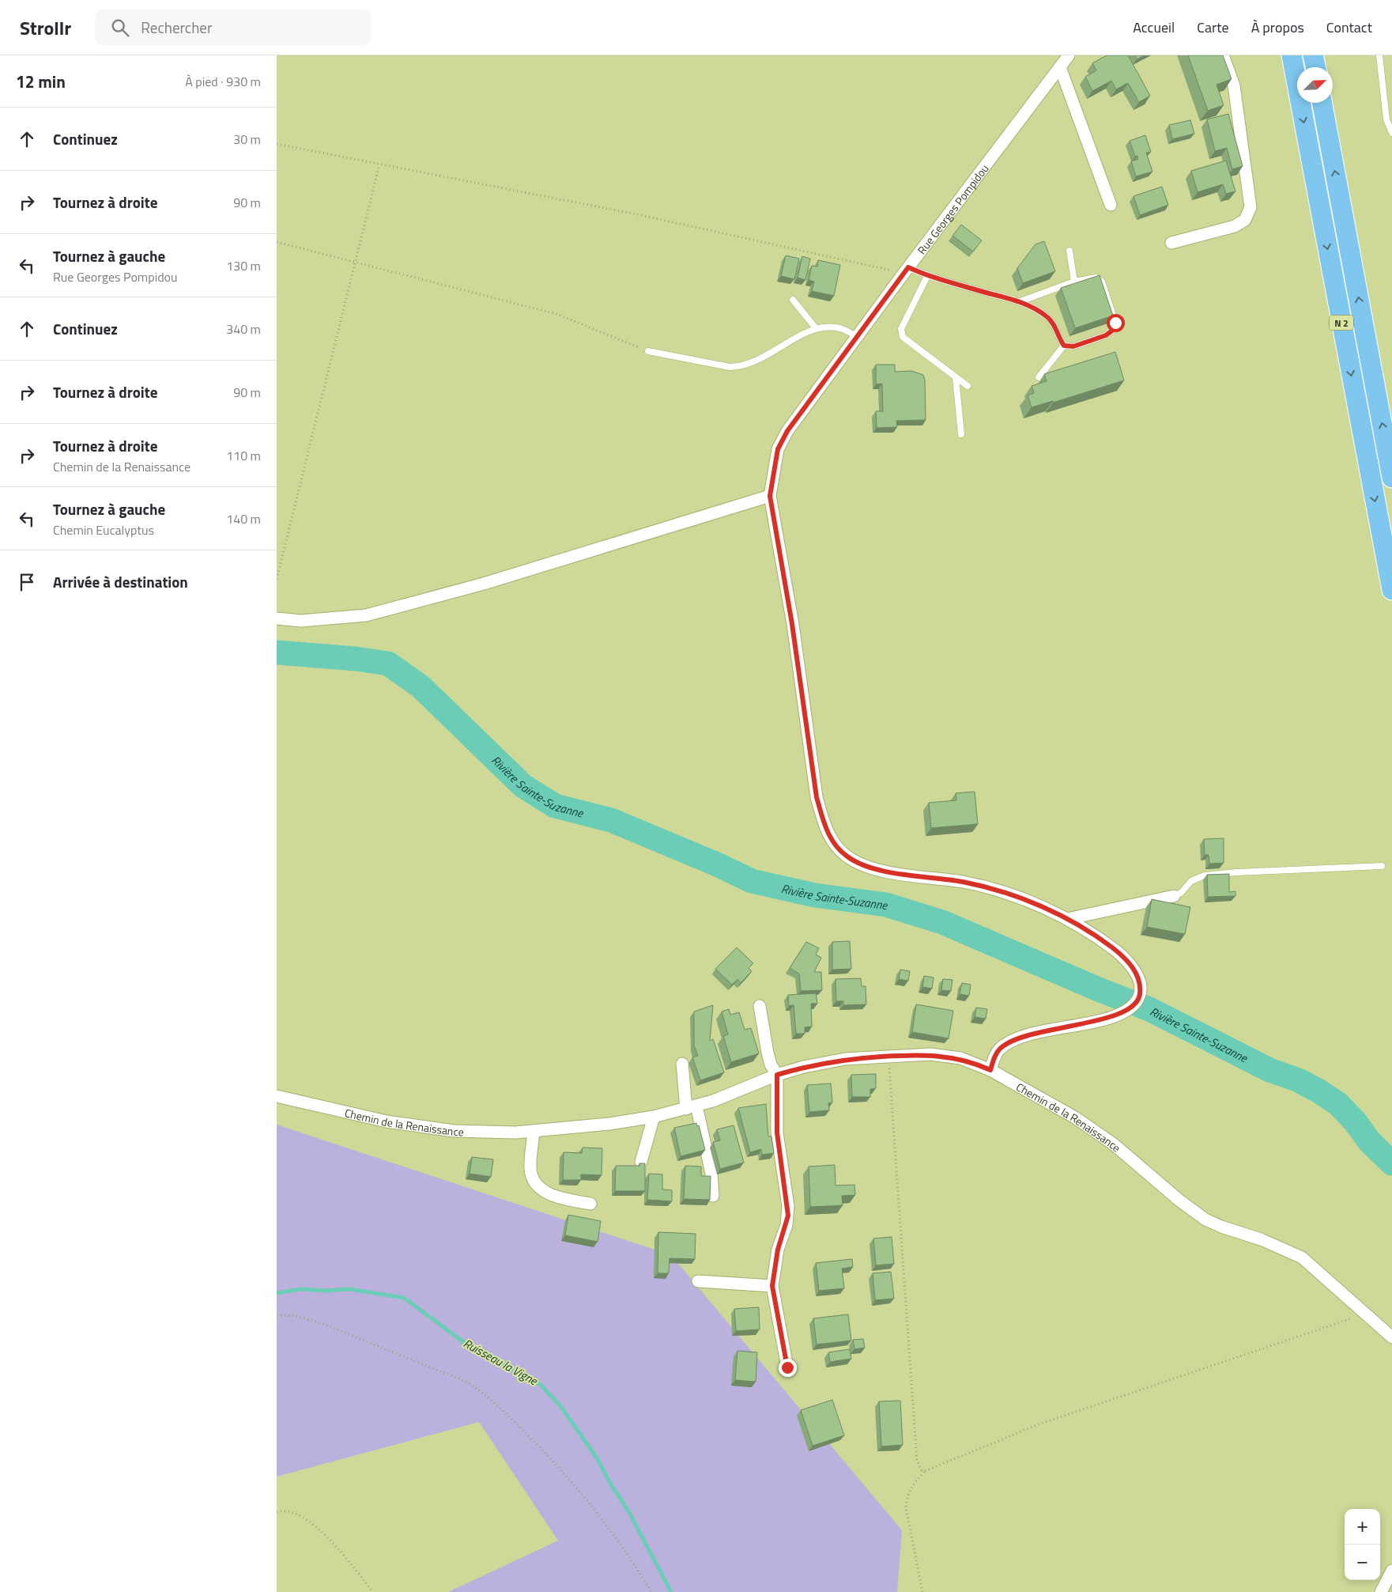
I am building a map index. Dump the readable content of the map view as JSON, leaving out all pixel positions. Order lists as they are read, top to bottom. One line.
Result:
{"streets":{"highway":["N 2"],"street":["Rue Georges Pompidou","Chemin de la Renaissance"]},"crossings":[["Rue Georges Pompidou","Chemin de la Renaissance"]],"water":["Rivière Sainte-Suzanne","Ruisseau la Vigne"],"north":"top right","page":{"header":"Strollr","search":"Rechercher","nav":["Accueil","Carte","À propos","Contact"],"heading":["12 min","À pied · 930 m"],"list":[["Continuez","30 m"],["Tournez à droite","90 m"],["Tournez à gauche","Rue Georges Pompidou","130 m"],["Continuez","340 m"],["Tournez à droite","90 m"],["Tournez à droite","Chemin de la Renaissance","110 m"],["Tournez à gauche","Chemin Eucalyptus","140 m"],"Arrivée à destination"],"map_buttons":["+","−"]}}
